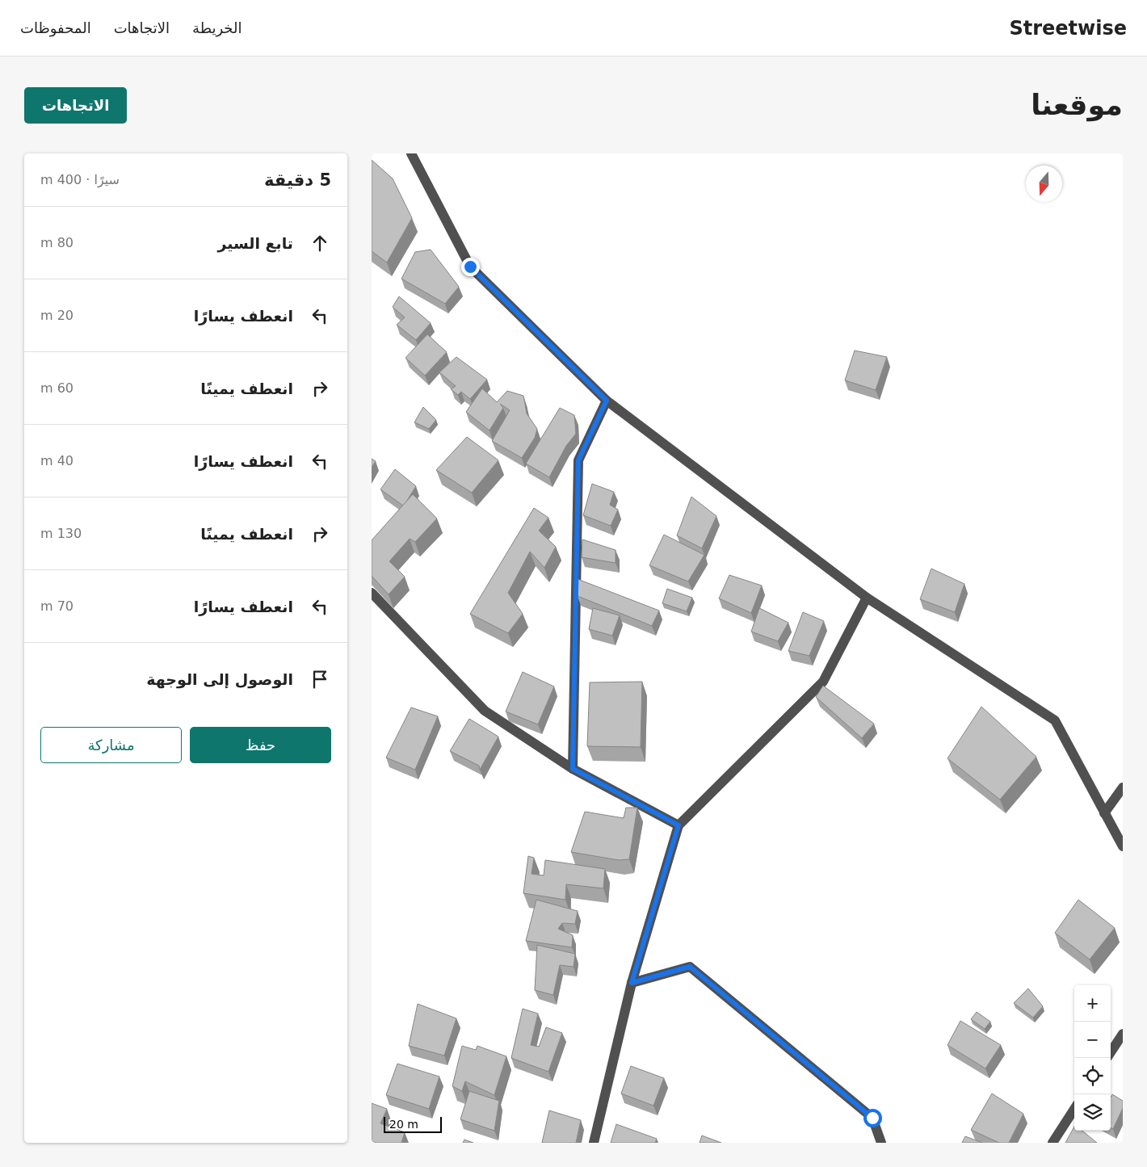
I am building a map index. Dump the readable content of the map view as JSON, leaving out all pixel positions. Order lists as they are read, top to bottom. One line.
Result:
{"scale_bar":"20 m","north":"bottom","page":{"header":"Streetwise","nav":["الخريطة","الاتجاهات","المحفوظات"],"buttons":["الاتجاهات",["حفظ","مشاركة"]],"title":"موقعنا","heading":["5 دقيقة","سيرًا · 400 m"],"list":[["تابع السير","80 m"],["انعطف يسارًا","20 m"],["انعطف يمينًا","60 m"],["انعطف يسارًا","40 m"],["انعطف يمينًا","130 m"],["انعطف يسارًا","70 m"],"الوصول إلى الوجهة"],"map_buttons":["+","−"],"scale":"20 m"}}
